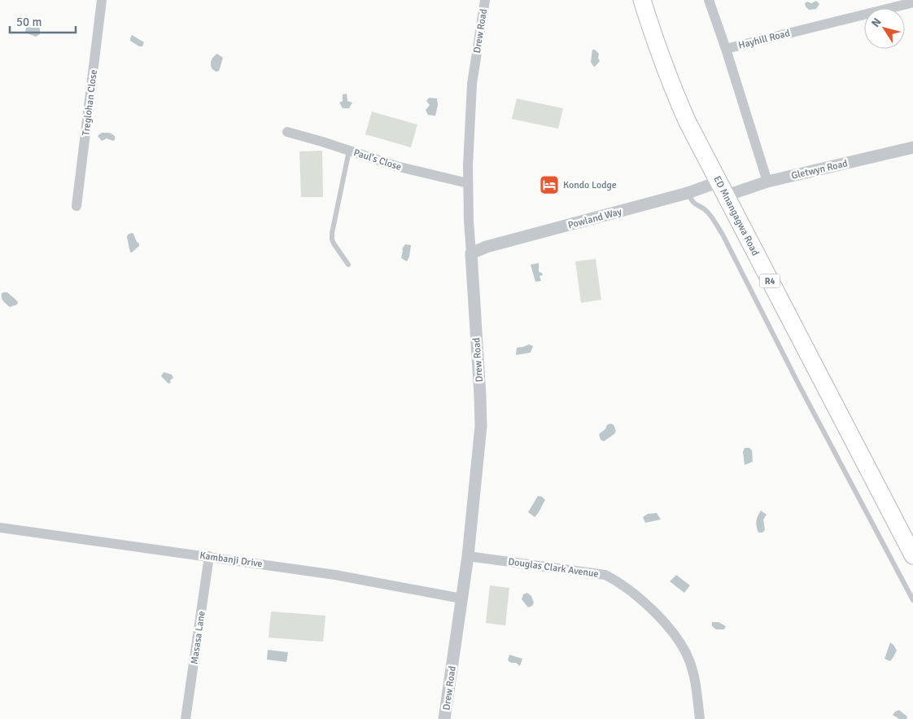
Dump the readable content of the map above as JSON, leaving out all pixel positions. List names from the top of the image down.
{
  "streets": {
    "highway": ["ED Mnangagwa Road", "R4"],
    "street": [
      "Drew Road",
      "Hayhill Road",
      "Treglohan Close",
      "Paul's Close",
      "Gletwyn Road",
      "Powland Way",
      "Kambanji Drive",
      "Douglas Clark Avenue",
      "Masasa Lane"
    ]
  },
  "crossings": [
    ["Drew Road", "Paul's Close"],
    ["Drew Road", "Powland Way"],
    ["Drew Road", "Kambanji Drive"],
    ["Drew Road", "Douglas Clark Avenue"],
    ["Hayhill Road", "Gletwyn Road"],
    ["Gletwyn Road", "ED Mnangagwa Road"],
    ["Gletwyn Road", "Powland Way"],
    ["ED Mnangagwa Road", "Powland Way"],
    ["Kambanji Drive", "Masasa Lane"]
  ],
  "places": {
    "hotel": ["Kondo Lodge"]
  },
  "scale_bar": "50 m",
  "north": "top left"
}
